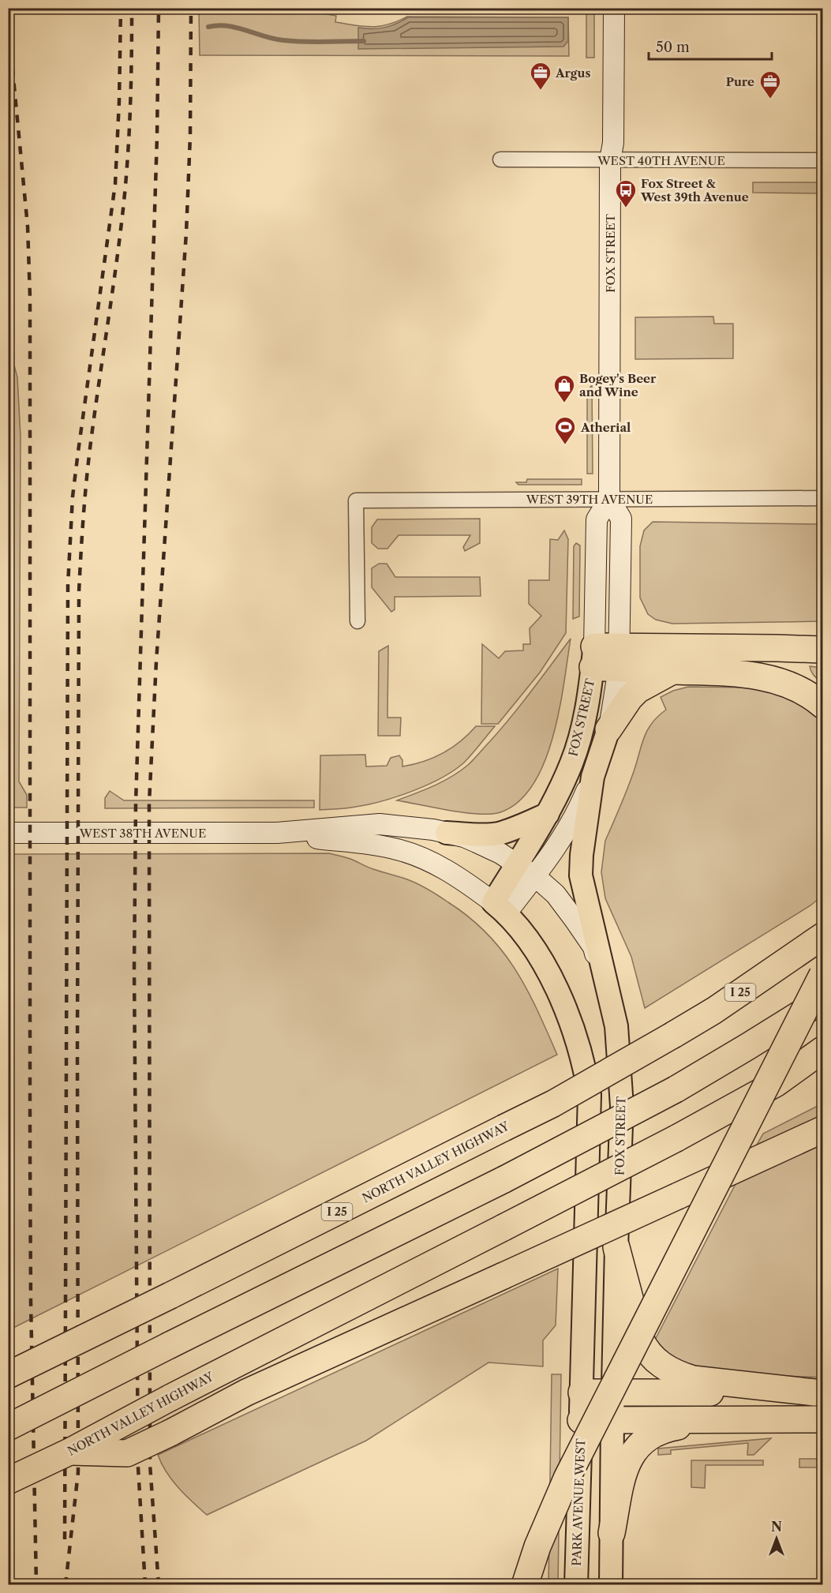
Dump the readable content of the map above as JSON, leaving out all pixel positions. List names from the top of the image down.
{
  "streets": {
    "highway": ["I 25", "NORTH VALLEY HIGHWAY"],
    "main road": ["FOX STREET", "WEST 38TH AVENUE", "PARK AVENUE WEST"],
    "street": ["WEST 40TH AVENUE", "WEST 39TH AVENUE"]
  },
  "crossings": [
    ["WEST 40TH AVENUE", "FOX STREET"],
    ["FOX STREET", "WEST 39TH AVENUE"],
    ["FOX STREET", "WEST 38TH AVENUE"]
  ],
  "places": {
    "office": ["Argus", "Pure"],
    "bus stop": ["Fox Street & West 39th Avenue"],
    "shop": ["Bogey's Beer and Wine"],
    "sports": ["Atherial"]
  },
  "scale_bar": "50 m",
  "north": "top"
}
